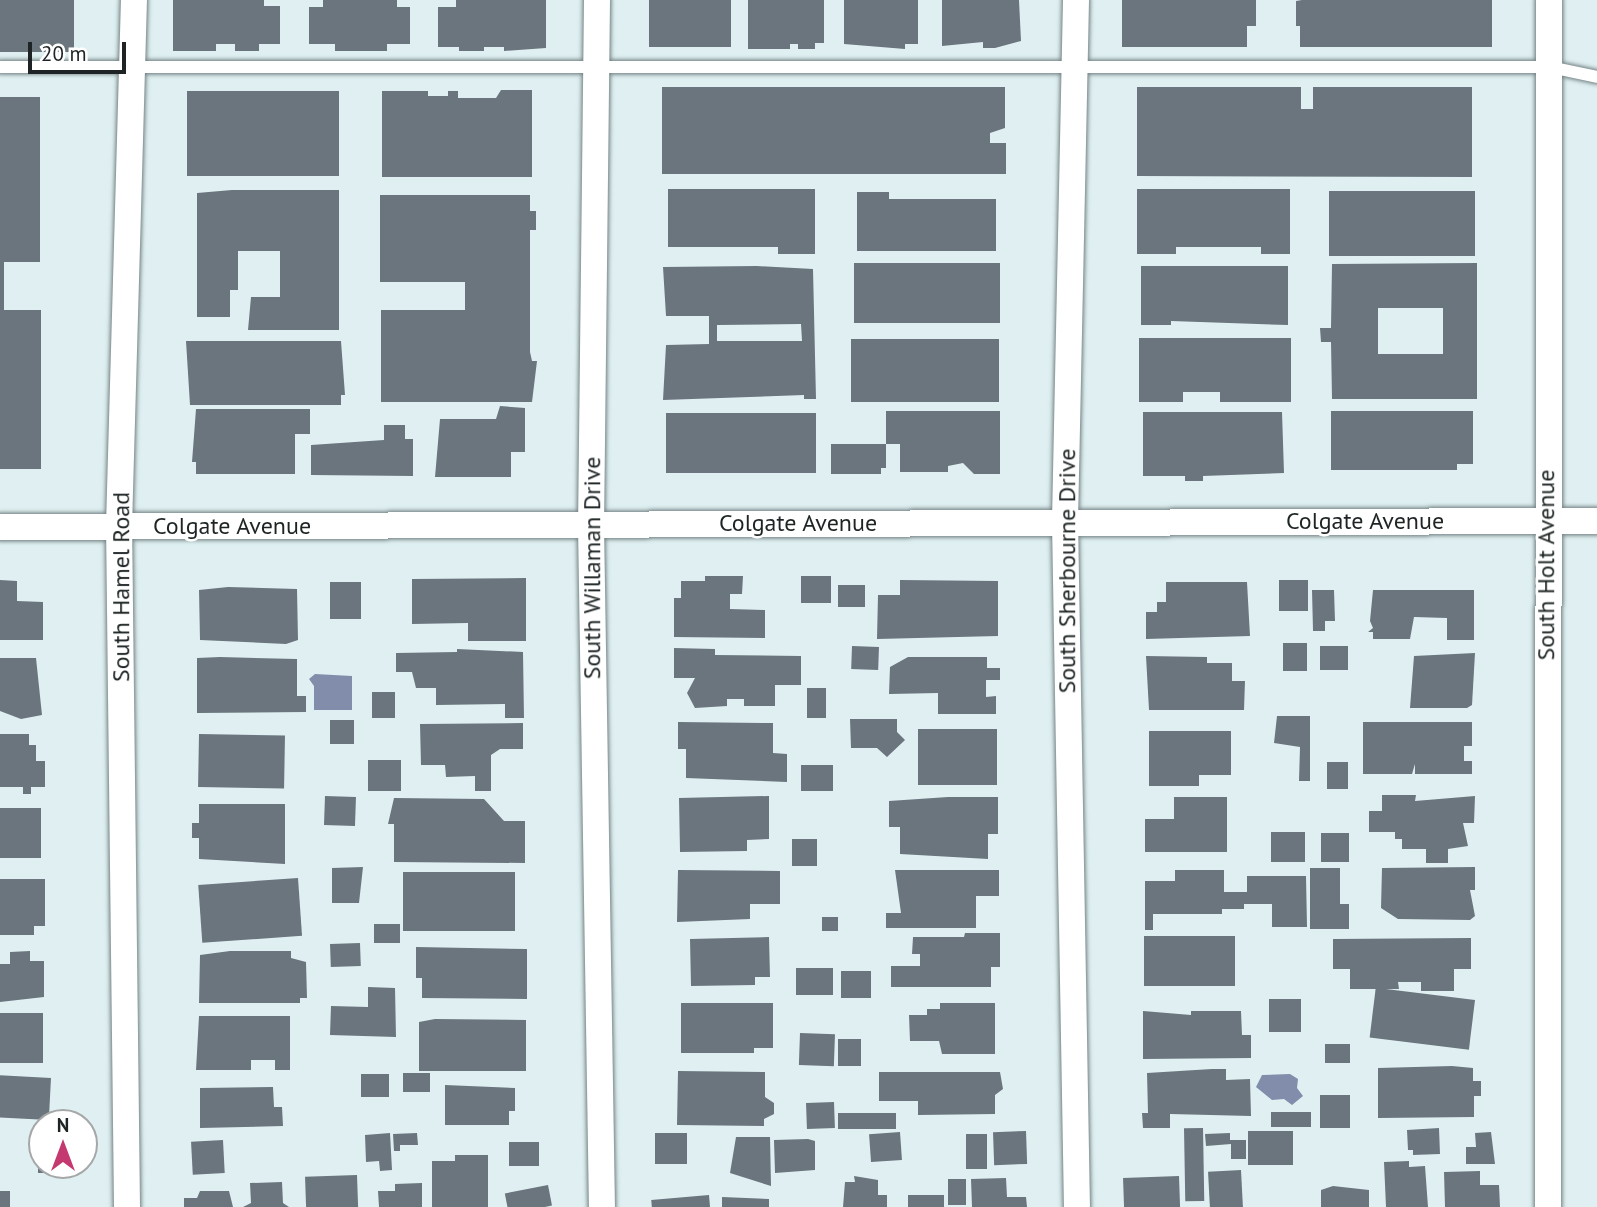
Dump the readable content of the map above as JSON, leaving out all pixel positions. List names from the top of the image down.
{
  "streets": {
    "street": [
      "Colgate Avenue",
      "South Holt Avenue",
      "South Willaman Drive",
      "South Sherbourne Drive",
      "South Hamel Road"
    ]
  },
  "crossings": [
    ["Colgate Avenue", "South Holt Avenue"],
    ["Colgate Avenue", "South Willaman Drive"],
    ["Colgate Avenue", "South Sherbourne Drive"],
    ["Colgate Avenue", "South Hamel Road"]
  ],
  "scale_bar": "20 m",
  "north": "top"
}
